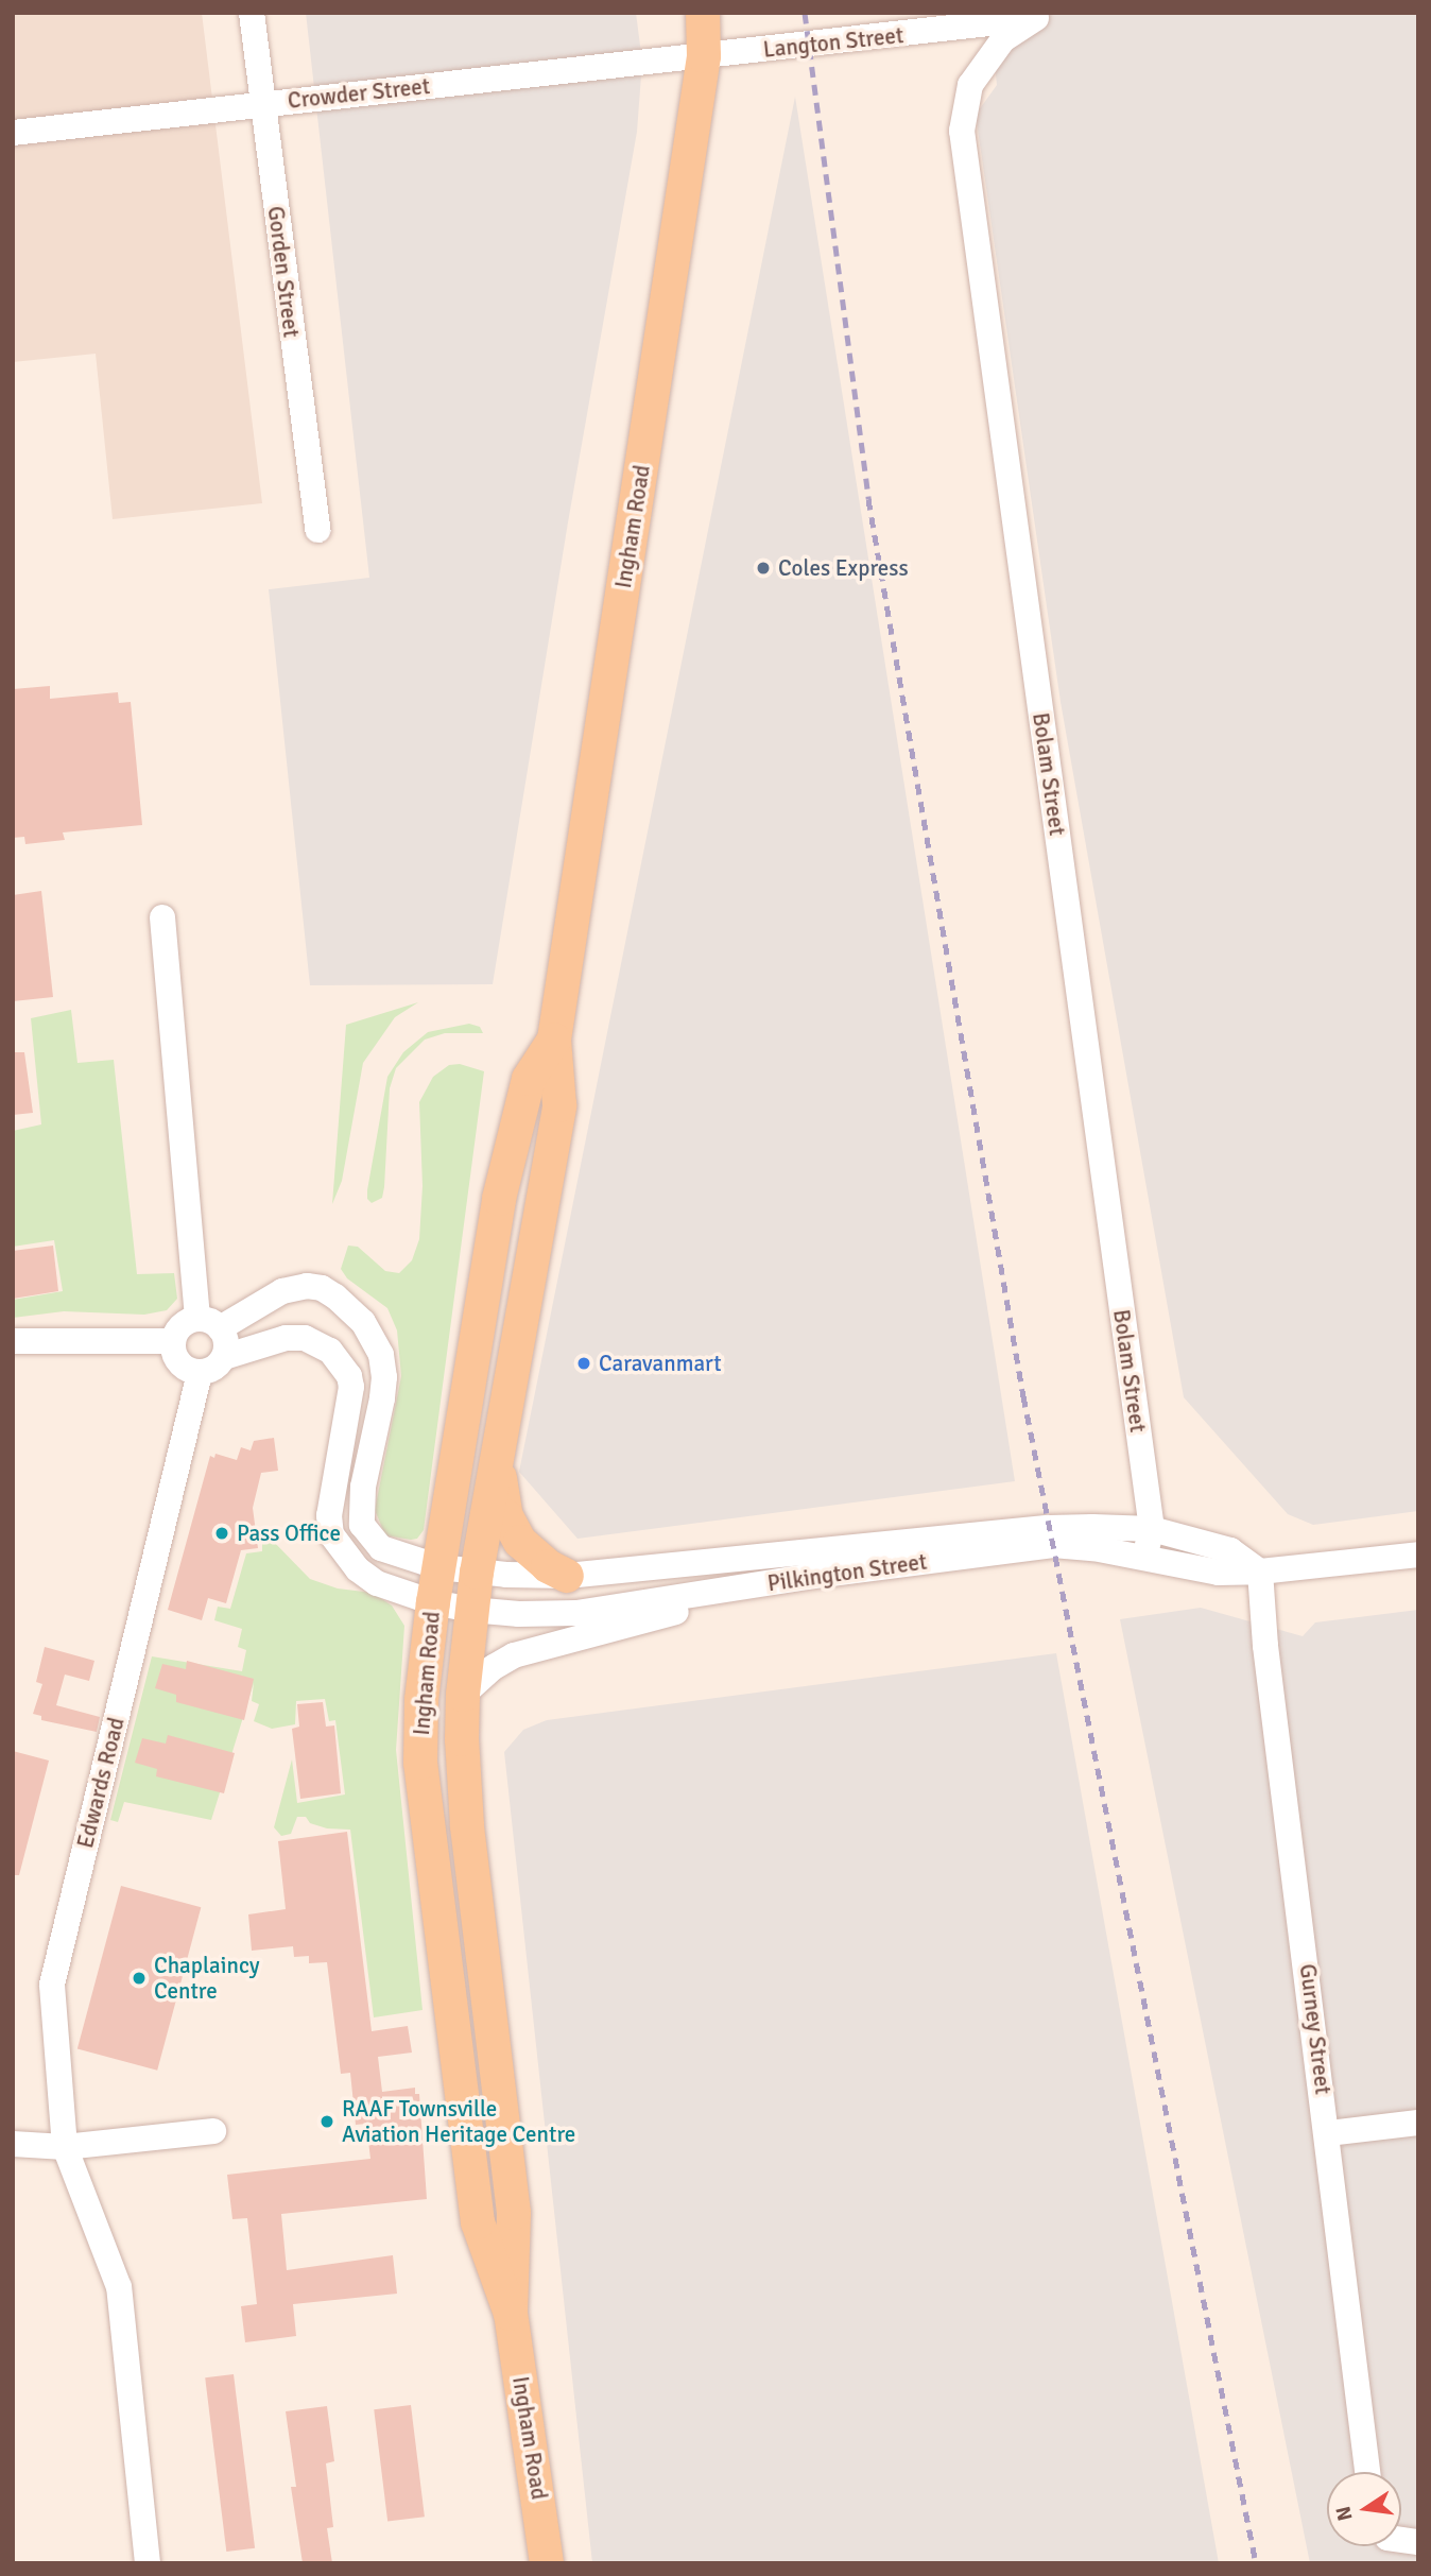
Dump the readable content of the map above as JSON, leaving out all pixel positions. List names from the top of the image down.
{
  "streets": {
    "main road": ["Ingham Road"],
    "street": [
      "Langton Street",
      "Crowder Street",
      "Gorden Street",
      "Bolam Street",
      "Pilkington Street",
      "Edwards Road",
      "Gurney Street"
    ]
  },
  "crossings": [
    ["Langton Street", "Crowder Street"],
    ["Langton Street", "Ingham Road"],
    ["Langton Street", "Bolam Street"],
    ["Crowder Street", "Gorden Street"],
    ["Crowder Street", "Ingham Road"],
    ["Ingham Road", "Pilkington Street"],
    ["Bolam Street", "Pilkington Street"],
    ["Pilkington Street", "Edwards Road"],
    ["Pilkington Street", "Gurney Street"]
  ],
  "places": [
    "Coles Express",
    "Caravanmart",
    "Pass Office",
    "Chaplaincy Centre",
    "RAAF Townsville Aviation Heritage Centre"
  ],
  "north": "left"
}
